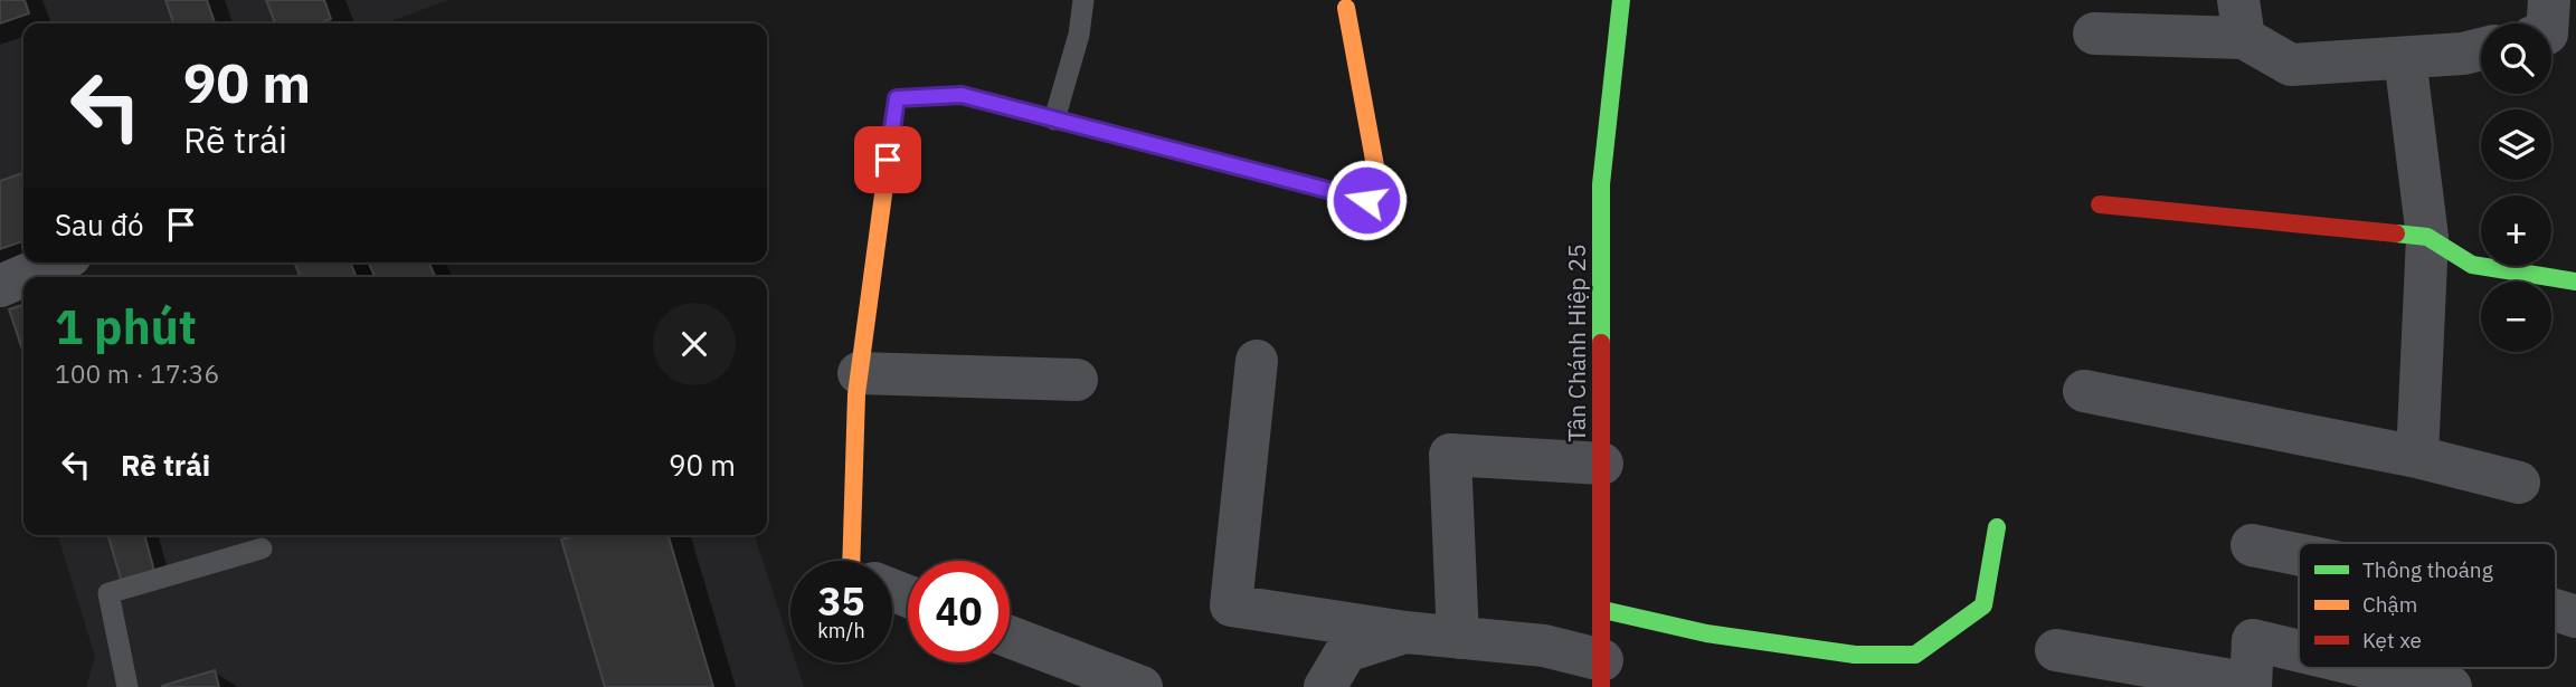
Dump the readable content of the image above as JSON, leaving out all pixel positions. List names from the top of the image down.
{
  "streets": {
    "street": ["Tân Chánh Hiệp 25"]
  },
  "legend": ["Thông thoáng", "Chậm", "Kẹt xe"],
  "page": {
    "map_buttons": ["+", "−"],
    "turn": ["90 m", "Rẽ trái"],
    "then": "Sau đó",
    "heading": ["1 phút", "100 m · 17:36"],
    "list": [
      {
        "name": "Rẽ trái",
        "value": "90 m"
      }
    ],
    "speed": "35 km/h",
    "limit": "40"
  }
}
